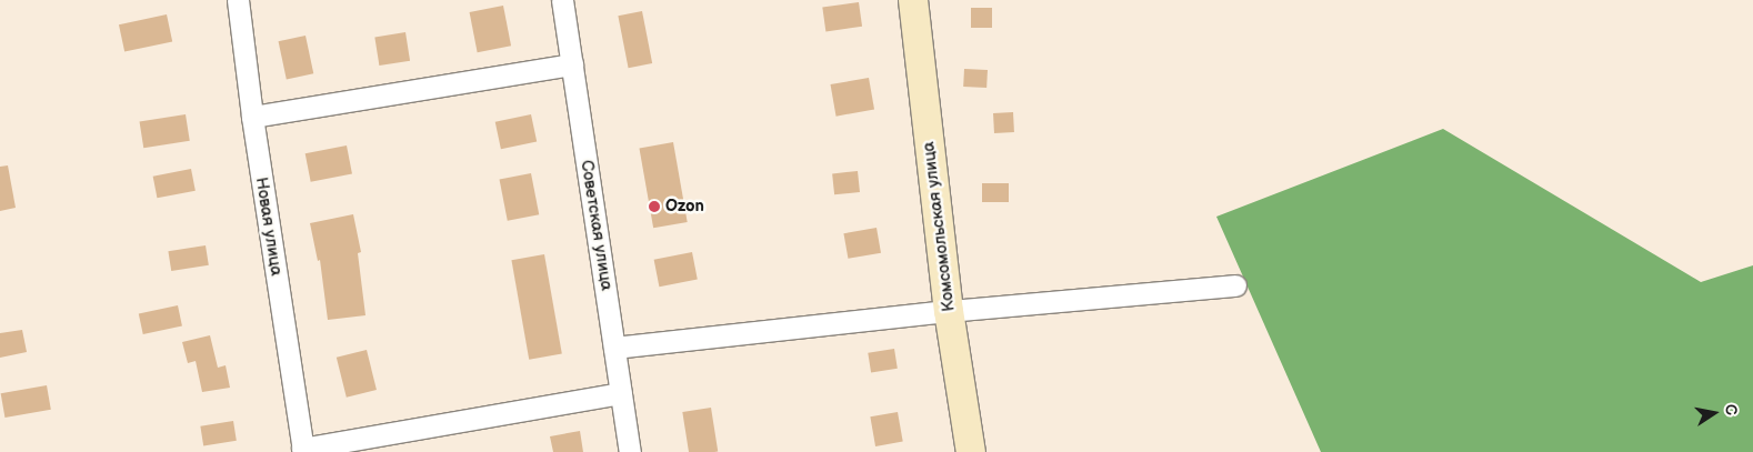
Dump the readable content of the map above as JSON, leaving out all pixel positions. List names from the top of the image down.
{
  "streets": {
    "street": ["Советская улица", "Новая улица", "Комсомольская улица"]
  },
  "places": ["Ozon"],
  "north": "right"
}
